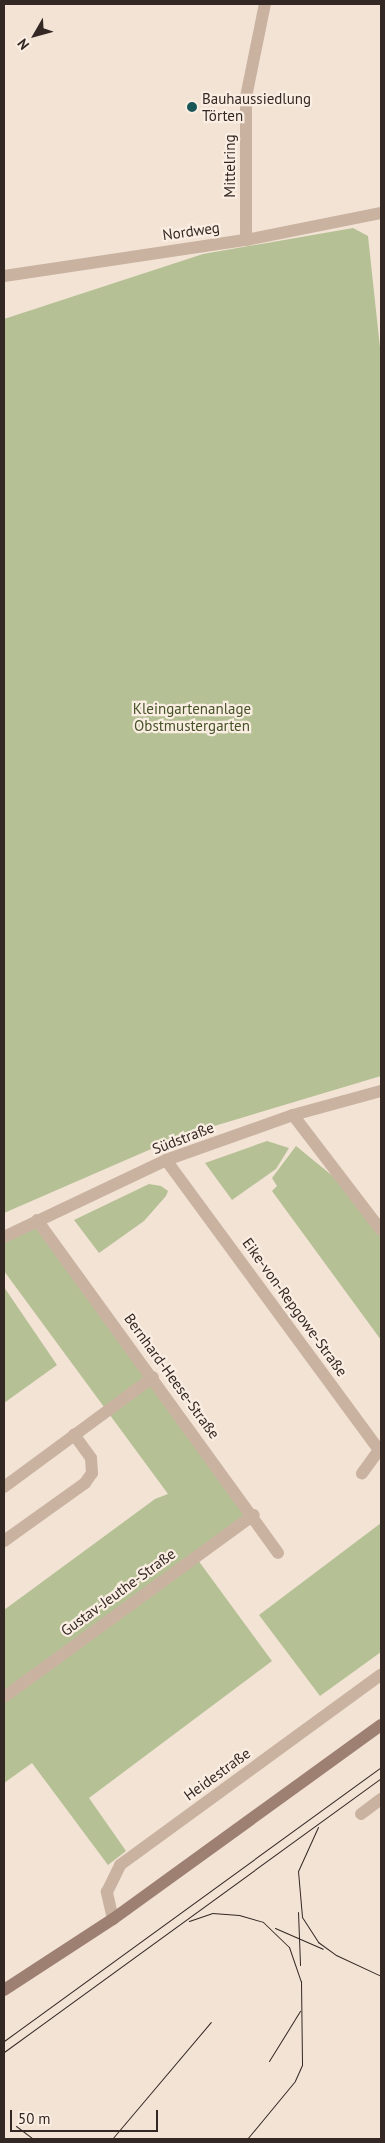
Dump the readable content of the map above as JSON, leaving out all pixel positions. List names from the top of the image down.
{
  "streets": {
    "street": [
      "Mittelring",
      "Nordweg",
      "Südstraße",
      "Eike-von-Repgowe-Straße",
      "Bernhard-Heese-Straße",
      "Gustav-Jeuthe-Straße",
      "Heidestraße"
    ]
  },
  "crossings": [
    ["Mittelring", "Nordweg"],
    ["Südstraße", "Eike-von-Repgowe-Straße"],
    ["Südstraße", "Bernhard-Heese-Straße"],
    ["Bernhard-Heese-Straße", "Gustav-Jeuthe-Straße"]
  ],
  "parks": ["Kleingartenanlage Obstmustergarten"],
  "places": ["Bauhaussiedlung Törten"],
  "scale_bar": "50 m",
  "north": "bottom left"
}
